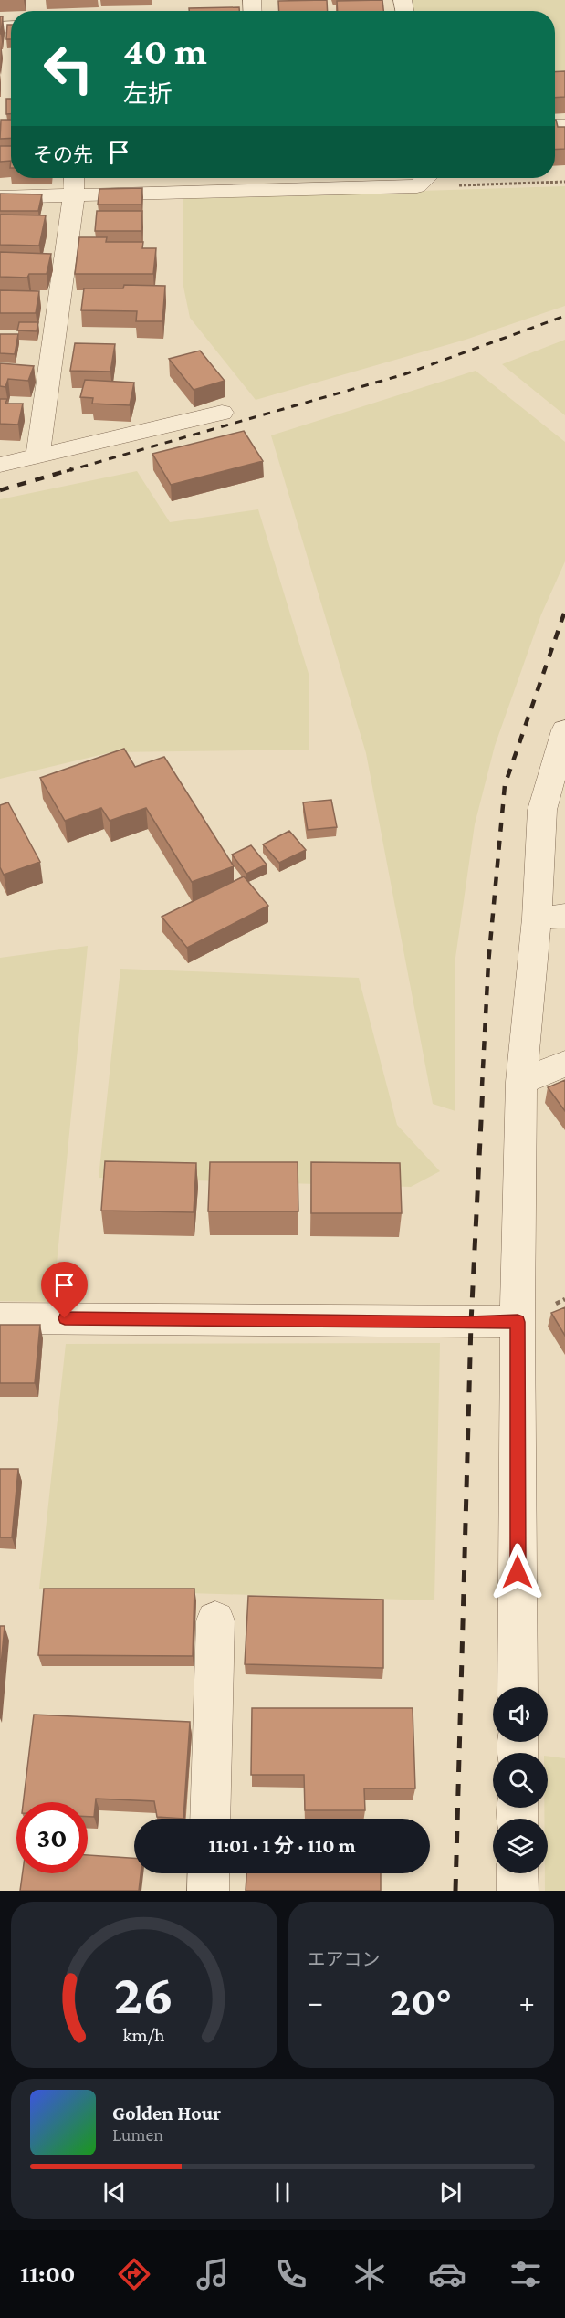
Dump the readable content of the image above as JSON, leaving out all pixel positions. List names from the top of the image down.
{
  "page": {
    "turn": ["40 m", "左折"],
    "then": "その先",
    "limit": "30",
    "trip": "11:01 · 1 分 · 110 m",
    "tile": "エアコン",
    "heat": ["−", "20°", "+"],
    "song": ["Golden Hour", "Lumen"],
    "tabs": "11:00",
    "gauge": ["26", "km/h"]
  }
}
